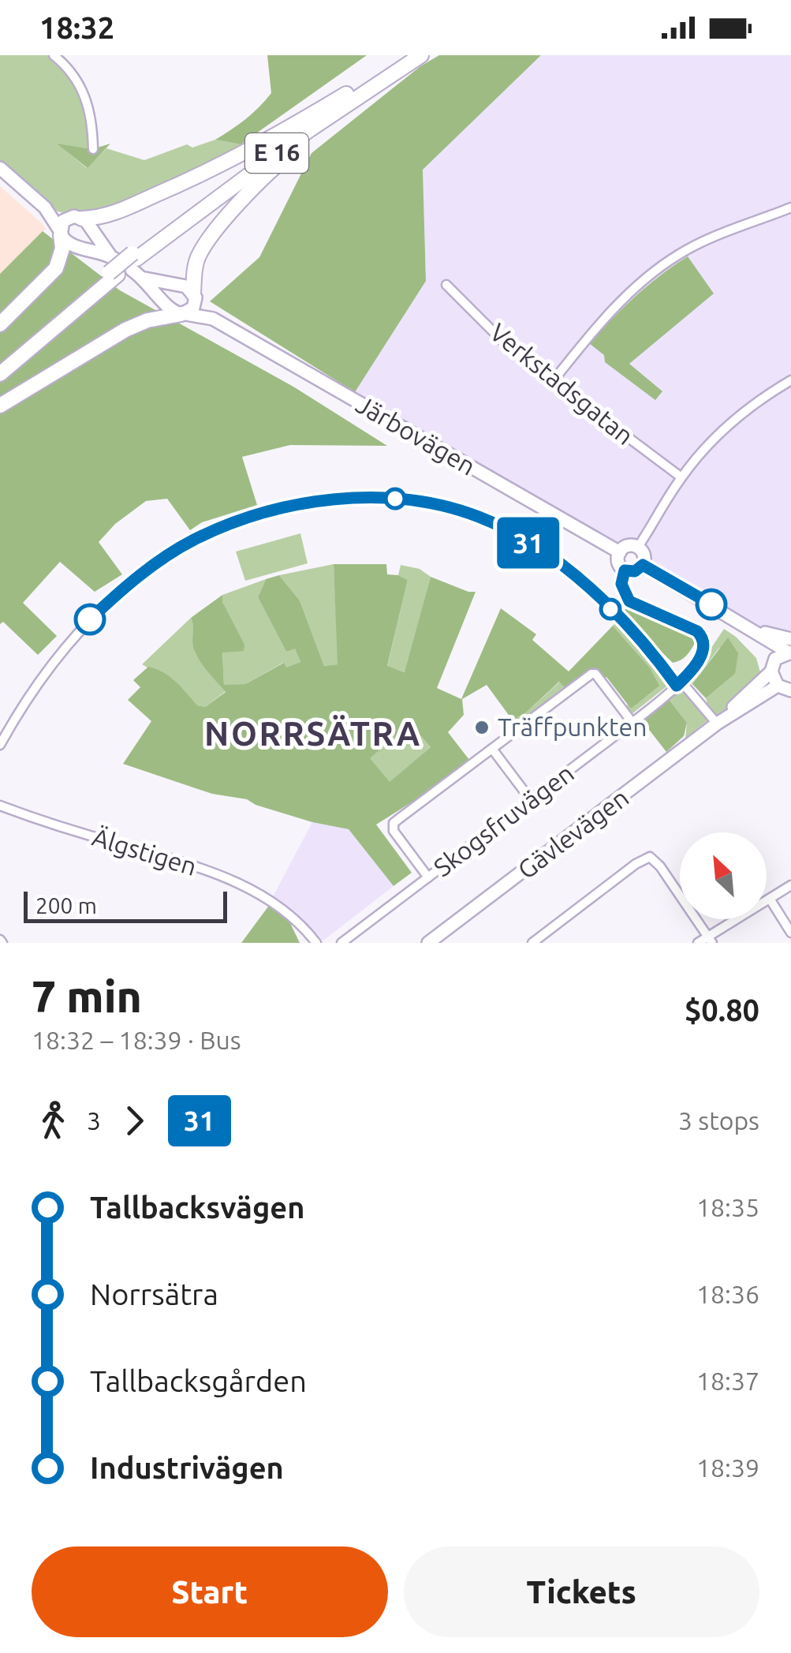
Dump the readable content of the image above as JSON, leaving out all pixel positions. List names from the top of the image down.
{
  "streets": {
    "highway": ["E 16"],
    "main road": ["Järbovägen", "Gävlevägen"],
    "street": ["Verkstadsgatan", "Skogsfruvägen", "Älgstigen"]
  },
  "crossings": [
    ["Järbovägen", "Skogsfruvägen"]
  ],
  "districts": ["NORRSÄTRA"],
  "places": ["Träffpunkten"],
  "lines": ["bus line 31"],
  "scale_bar": "200 m",
  "north": "top left",
  "page": {
    "status": "18:32",
    "on_map": "31",
    "scale": "200 m",
    "heading": ["7 min", "18:32 – 18:39 · Bus", "$0.80"],
    "legs": ["3", "31", "3 stops"],
    "list": [
      {
        "name": "Tallbacksvägen",
        "value": "18:35"
      },
      {
        "name": "Norrsätra",
        "value": "18:36"
      },
      {
        "name": "Tallbacksgården",
        "value": "18:37"
      },
      {
        "name": "Industrivägen",
        "value": "18:39"
      }
    ],
    "buttons": ["Start", "Tickets"]
  }
}
